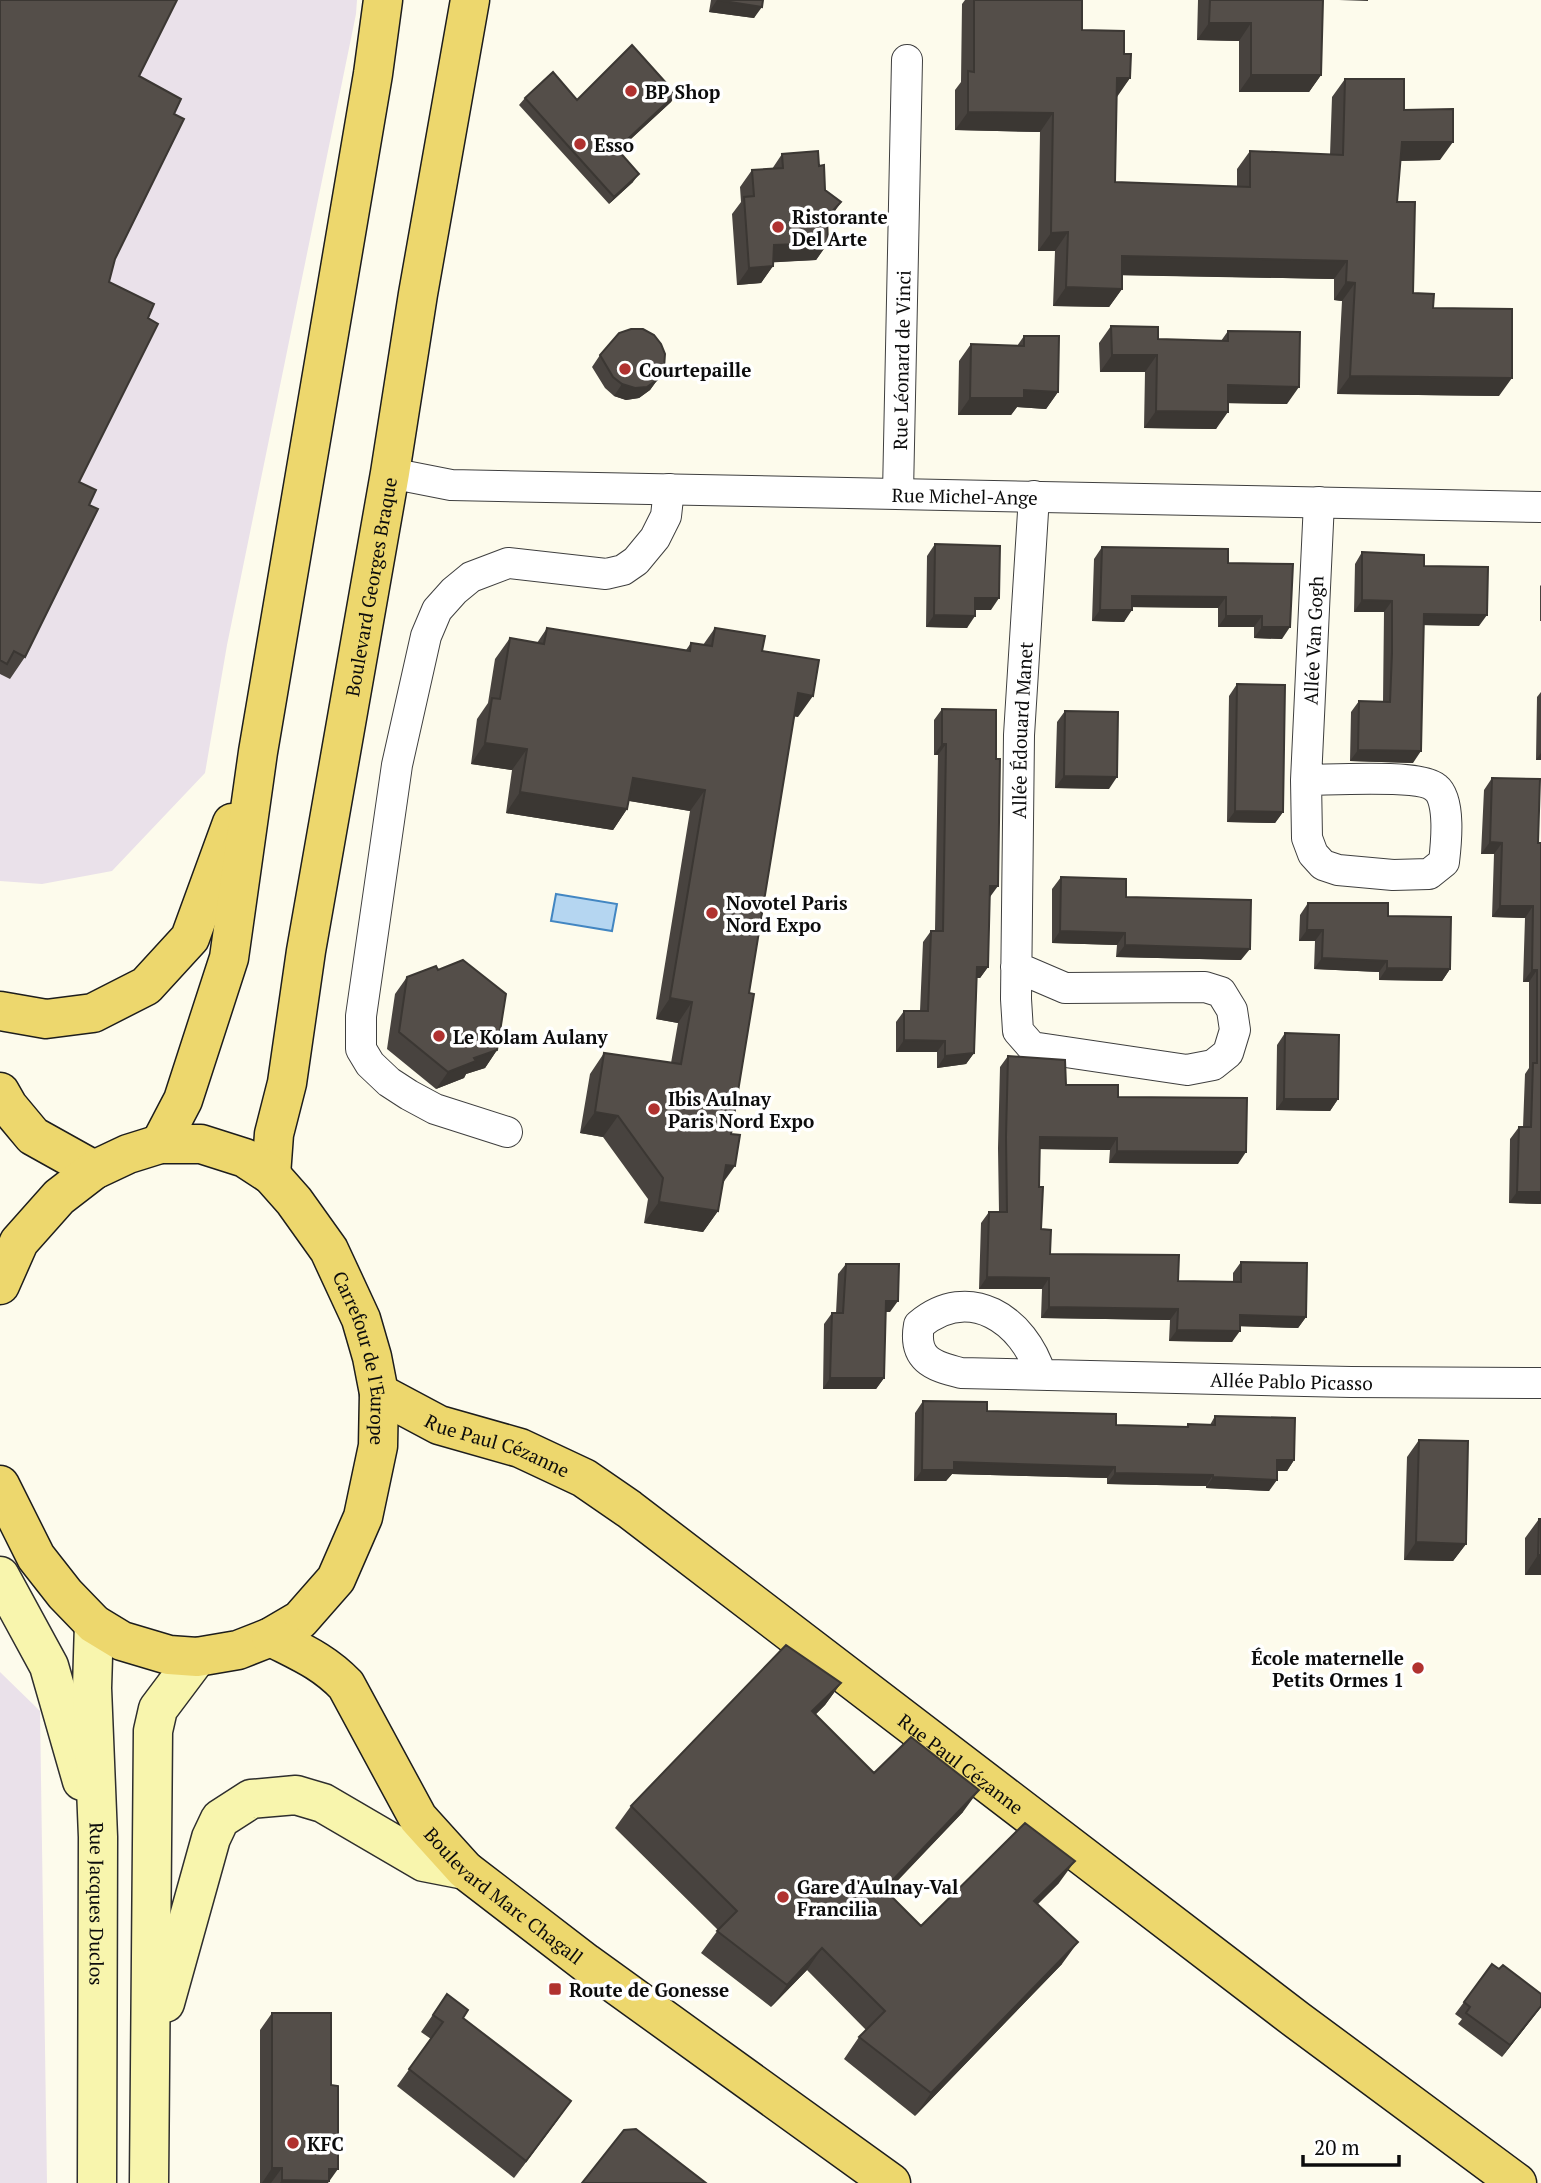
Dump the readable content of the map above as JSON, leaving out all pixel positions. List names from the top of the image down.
{
  "streets": {
    "main road": [
      "Boulevard Georges Braque",
      "Carrefour de l'Europe",
      "Rue Paul Cézanne",
      "Boulevard Marc Chagall",
      "Rue Jacques Duclos"
    ],
    "street": [
      "Rue Léonard de Vinci",
      "Rue Michel-Ange",
      "Allée Van Gogh",
      "Allée Édouard Manet",
      "Allée Pablo Picasso"
    ]
  },
  "crossings": [
    ["Rue Léonard de Vinci", "Rue Michel-Ange"],
    ["Rue Michel-Ange", "Boulevard Georges Braque"],
    ["Rue Michel-Ange", "Allée Van Gogh"],
    ["Rue Michel-Ange", "Allée Édouard Manet"],
    ["Boulevard Georges Braque", "Carrefour de l'Europe"],
    ["Carrefour de l'Europe", "Rue Paul Cézanne"],
    ["Carrefour de l'Europe", "Boulevard Marc Chagall"],
    ["Carrefour de l'Europe", "Rue Jacques Duclos"]
  ],
  "places": {
    "other": [
      "BP Shop",
      "Esso",
      "Ristorante Del Arte",
      "Courtepaille",
      "Novotel Paris Nord Expo",
      "Le Kolam Aulany",
      "Ibis Aulnay Paris Nord Expo",
      "École maternelle Petits Ormes 1",
      "Gare d'Aulnay-Val Francilia",
      "KFC"
    ],
    "transit": ["Route de Gonesse"]
  },
  "scale_bar": "20 m"
}
